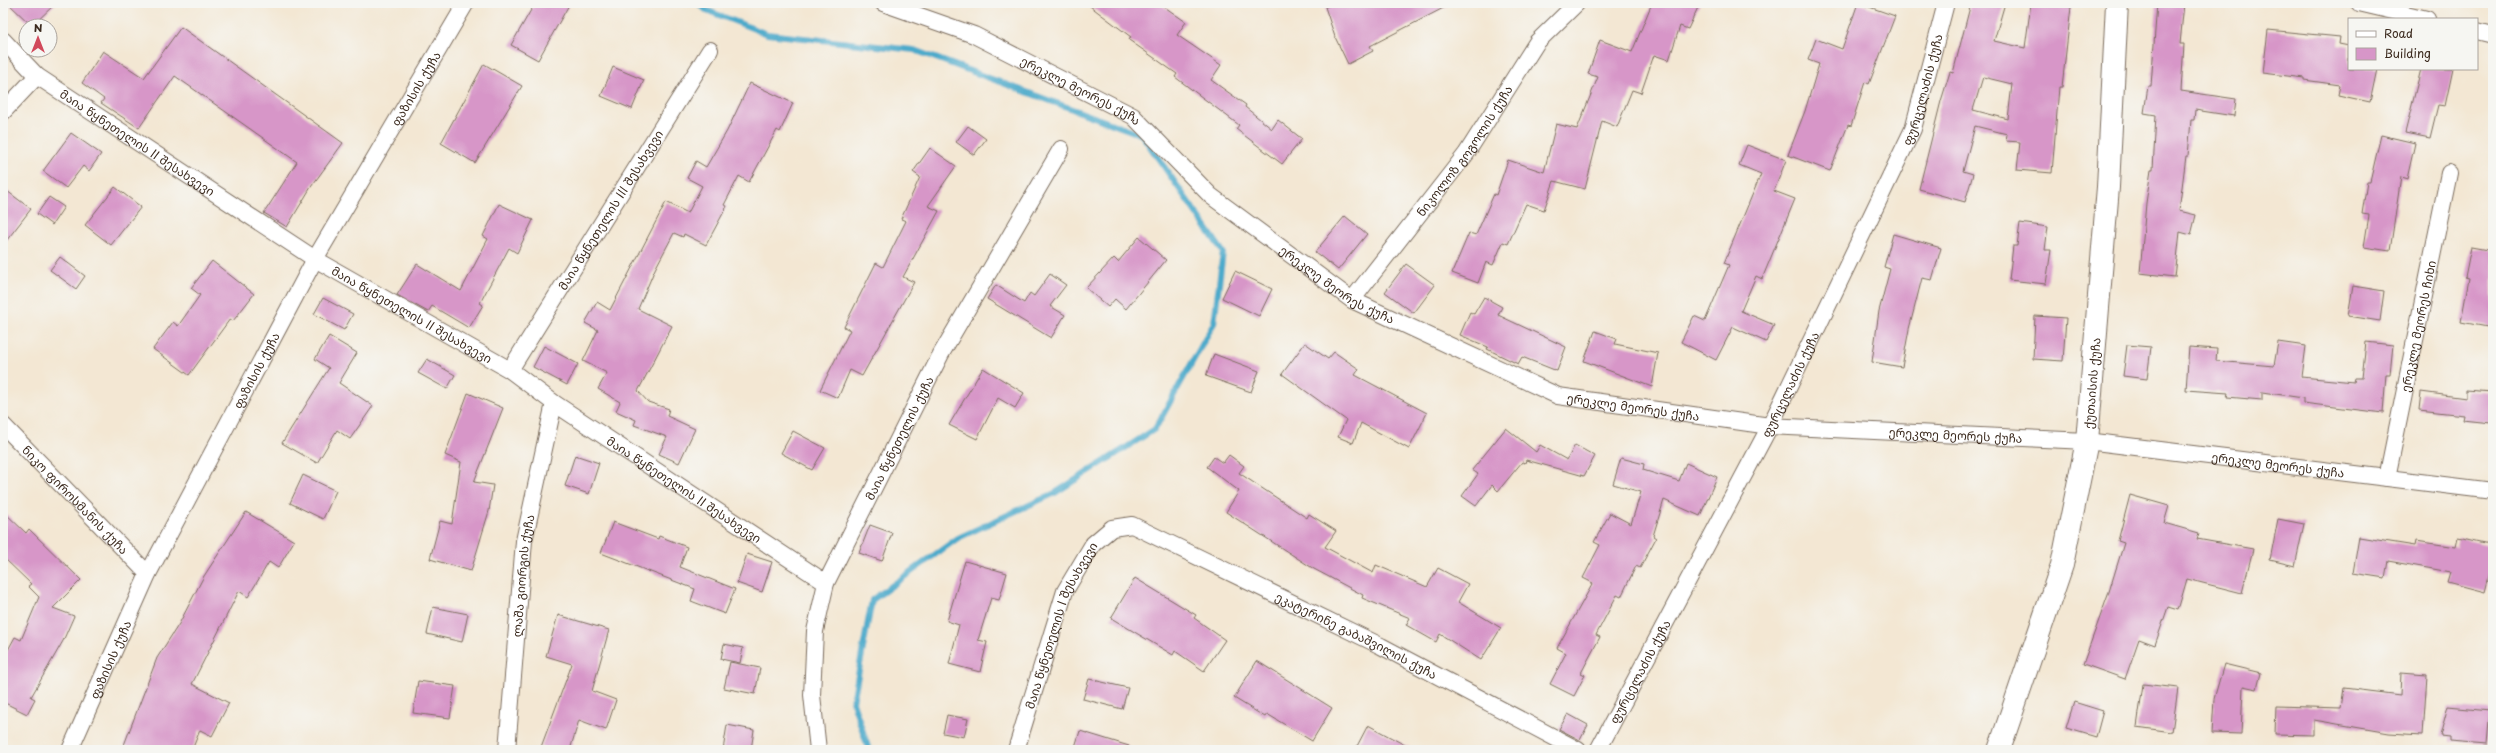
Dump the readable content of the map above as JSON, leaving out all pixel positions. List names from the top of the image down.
{
  "streets": {
    "street": [
      "ფაზისის ქუჩა",
      "ფურცელაძის ქუჩა",
      "ერეკლე მეორეს ქუჩა",
      "მაია წყნეთელის II შესახვევი",
      "ნიკოლოზ გოგოლის ქუჩა",
      "მაია წყნეთელის III შესახვევი",
      "ერეკლე მეორეს ჩიხი",
      "ქუთაისის ქუჩა",
      "მაია წყნეთელის ქუჩა",
      "ნიკო ფიროსმანის ქუჩა",
      "ლაშა გიორგის ქუჩა",
      "მაია წყნეთელის I შესახვევი",
      "ეკატერინე გაბაშვილის ქუჩა"
    ]
  },
  "crossings": [
    ["ფაზისის ქუჩა", "მაია წყნეთელის II შესახვევი"],
    ["ფაზისის ქუჩა", "ნიკო ფიროსმანის ქუჩა"],
    ["ფურცელაძის ქუჩა", "ერეკლე მეორეს ქუჩა"],
    ["ერეკლე მეორეს ქუჩა", "ნიკოლოზ გოგოლის ქუჩა"],
    ["ერეკლე მეორეს ქუჩა", "ერეკლე მეორეს ჩიხი"],
    ["ერეკლე მეორეს ქუჩა", "ქუთაისის ქუჩა"],
    ["მაია წყნეთელის II შესახვევი", "მაია წყნეთელის III შესახვევი"],
    ["მაია წყნეთელის II შესახვევი", "მაია წყნეთელის ქუჩა"],
    ["მაია წყნეთელის II შესახვევი", "ლაშა გიორგის ქუჩა"],
    ["მაია წყნეთელის I შესახვევი", "ეკატერინე გაბაშვილის ქუჩა"]
  ],
  "legend": ["Road", "Building"],
  "north": "top"
}
